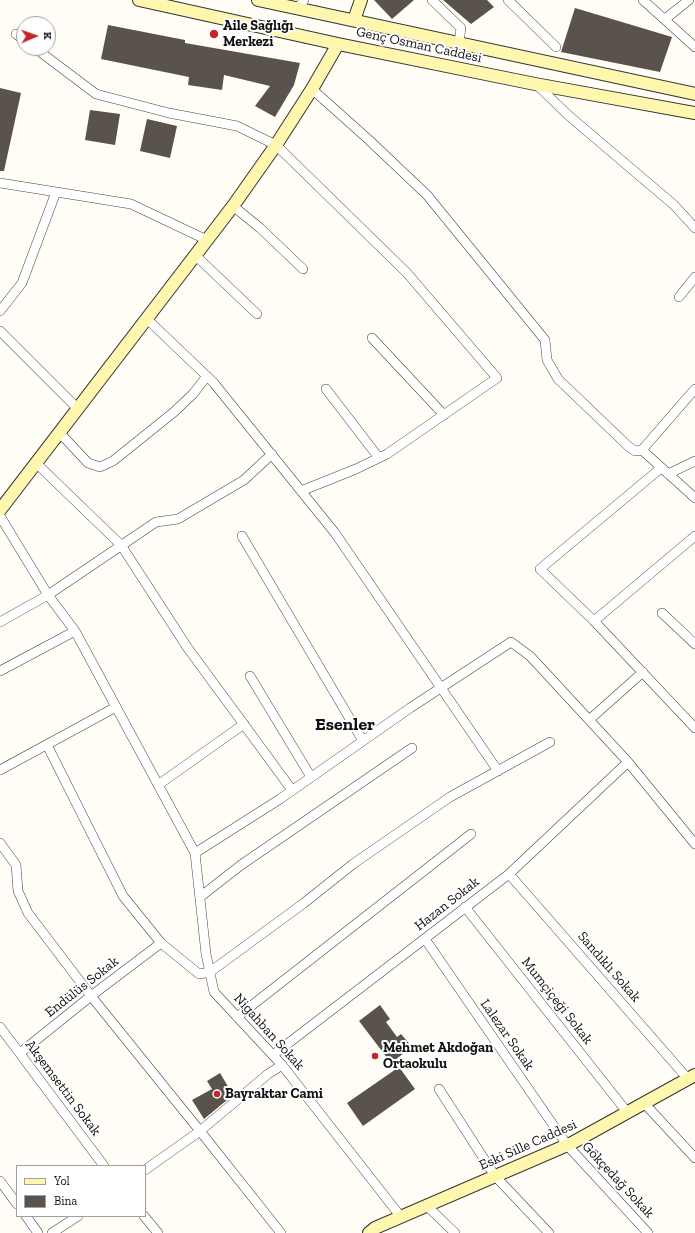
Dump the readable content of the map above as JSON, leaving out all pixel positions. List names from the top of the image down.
{
  "streets": {
    "main road": ["Genç Osman Caddesi", "Eski Sille Caddesi"],
    "street": [
      "Hazan Sokak",
      "Sandıklı Sokak",
      "Endülüs Sokak",
      "Mumçiçeği Sokak",
      "Nigahban Sokak",
      "Lalezar Sokak",
      "Akşemsettin Sokak",
      "Gökçedağ Sokak"
    ]
  },
  "crossings": [
    ["Hazan Sokak", "Sandıklı Sokak"],
    ["Hazan Sokak", "Mumçiçeği Sokak"],
    ["Hazan Sokak", "Nigahban Sokak"],
    ["Hazan Sokak", "Lalezar Sokak"],
    ["Sandıklı Sokak", "Eski Sille Caddesi"],
    ["Endülüs Sokak", "Akşemsettin Sokak"],
    ["Mumçiçeği Sokak", "Eski Sille Caddesi"],
    ["Nigahban Sokak", "Eski Sille Caddesi"],
    ["Lalezar Sokak", "Eski Sille Caddesi"],
    ["Lalezar Sokak", "Gökçedağ Sokak"],
    ["Eski Sille Caddesi", "Gökçedağ Sokak"]
  ],
  "districts": ["Esenler"],
  "places": ["Aile Sağlığı Merkezi", "Mehmet Akdoğan Ortaokulu", "Bayraktar Cami"],
  "legend": ["Yol", "Bina"],
  "north": "right"
}
